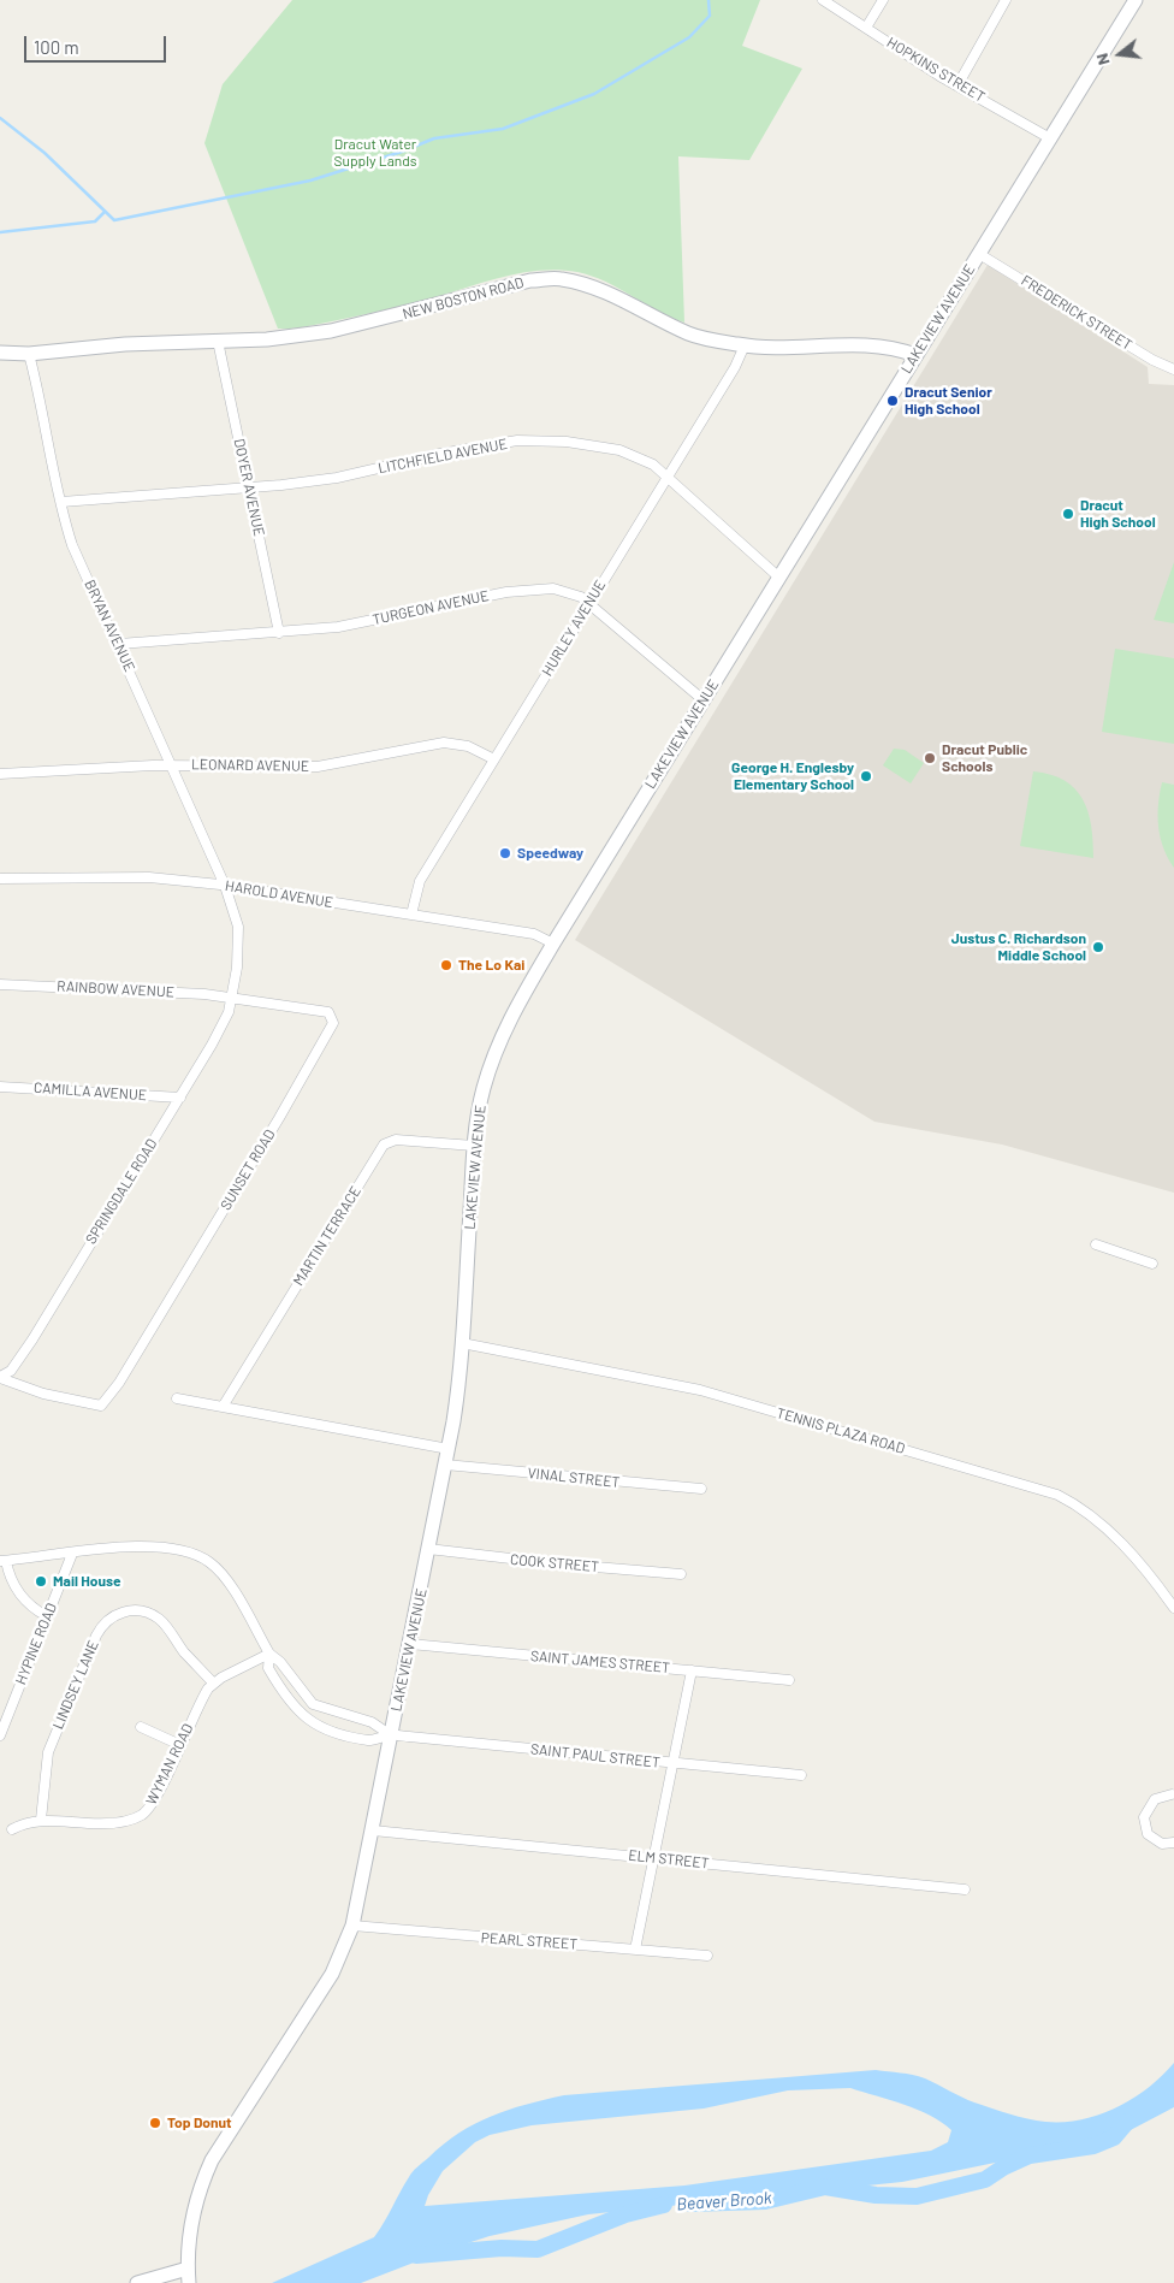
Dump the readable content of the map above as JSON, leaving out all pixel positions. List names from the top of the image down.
{
  "streets": {
    "main road": ["NEW BOSTON ROAD", "LAKEVIEW AVENUE"],
    "street": [
      "HOPKINS STREET",
      "FREDERICK STREET",
      "LITCHFIELD AVENUE",
      "DOYER AVENUE",
      "TURGEON AVENUE",
      "BRYAN AVENUE",
      "HURLEY AVENUE",
      "LEONARD AVENUE",
      "HAROLD AVENUE",
      "RAINBOW AVENUE",
      "CAMILLA AVENUE",
      "SUNSET ROAD",
      "SPRINGDALE ROAD",
      "MARTIN TERRACE",
      "TENNIS PLAZA ROAD",
      "VINAL STREET",
      "COOK STREET",
      "HYPINE ROAD",
      "SAINT JAMES STREET",
      "LINDSEY LANE",
      "SAINT PAUL STREET",
      "WYMAN ROAD",
      "ELM STREET",
      "PEARL STREET"
    ]
  },
  "crossings": [
    ["HOPKINS STREET", "LAKEVIEW AVENUE"],
    ["NEW BOSTON ROAD", "LAKEVIEW AVENUE"],
    ["NEW BOSTON ROAD", "DOYER AVENUE"],
    ["NEW BOSTON ROAD", "BRYAN AVENUE"],
    ["NEW BOSTON ROAD", "HURLEY AVENUE"],
    ["FREDERICK STREET", "LAKEVIEW AVENUE"],
    ["LAKEVIEW AVENUE", "LITCHFIELD AVENUE"],
    ["LAKEVIEW AVENUE", "TURGEON AVENUE"],
    ["LAKEVIEW AVENUE", "HAROLD AVENUE"],
    ["LAKEVIEW AVENUE", "MARTIN TERRACE"],
    ["LAKEVIEW AVENUE", "TENNIS PLAZA ROAD"],
    ["LAKEVIEW AVENUE", "VINAL STREET"],
    ["LAKEVIEW AVENUE", "COOK STREET"],
    ["LAKEVIEW AVENUE", "SAINT JAMES STREET"],
    ["LAKEVIEW AVENUE", "SAINT PAUL STREET"],
    ["LAKEVIEW AVENUE", "ELM STREET"],
    ["LAKEVIEW AVENUE", "PEARL STREET"],
    ["LITCHFIELD AVENUE", "DOYER AVENUE"],
    ["LITCHFIELD AVENUE", "BRYAN AVENUE"],
    ["LITCHFIELD AVENUE", "HURLEY AVENUE"],
    ["DOYER AVENUE", "TURGEON AVENUE"],
    ["TURGEON AVENUE", "BRYAN AVENUE"],
    ["TURGEON AVENUE", "HURLEY AVENUE"],
    ["BRYAN AVENUE", "LEONARD AVENUE"],
    ["BRYAN AVENUE", "HAROLD AVENUE"],
    ["BRYAN AVENUE", "RAINBOW AVENUE"],
    ["BRYAN AVENUE", "SUNSET ROAD"],
    ["BRYAN AVENUE", "SPRINGDALE ROAD"],
    ["HURLEY AVENUE", "LEONARD AVENUE"],
    ["HURLEY AVENUE", "HAROLD AVENUE"],
    ["RAINBOW AVENUE", "SUNSET ROAD"],
    ["RAINBOW AVENUE", "SPRINGDALE ROAD"],
    ["CAMILLA AVENUE", "SPRINGDALE ROAD"],
    ["SUNSET ROAD", "SPRINGDALE ROAD"],
    ["LINDSEY LANE", "WYMAN ROAD"]
  ],
  "water": ["Beaver Brook"],
  "parks": ["Dracut Water Supply Lands"],
  "places": [
    "Dracut Senior High School",
    "Dracut High School",
    "Dracut Public Schools",
    "George H. Englesby Elementary School",
    "Speedway",
    "Justus C. Richardson Middle School",
    "The Lo Kai",
    "Mail House",
    "Top Donut"
  ],
  "scale_bar": "100 m",
  "north": "left"
}
